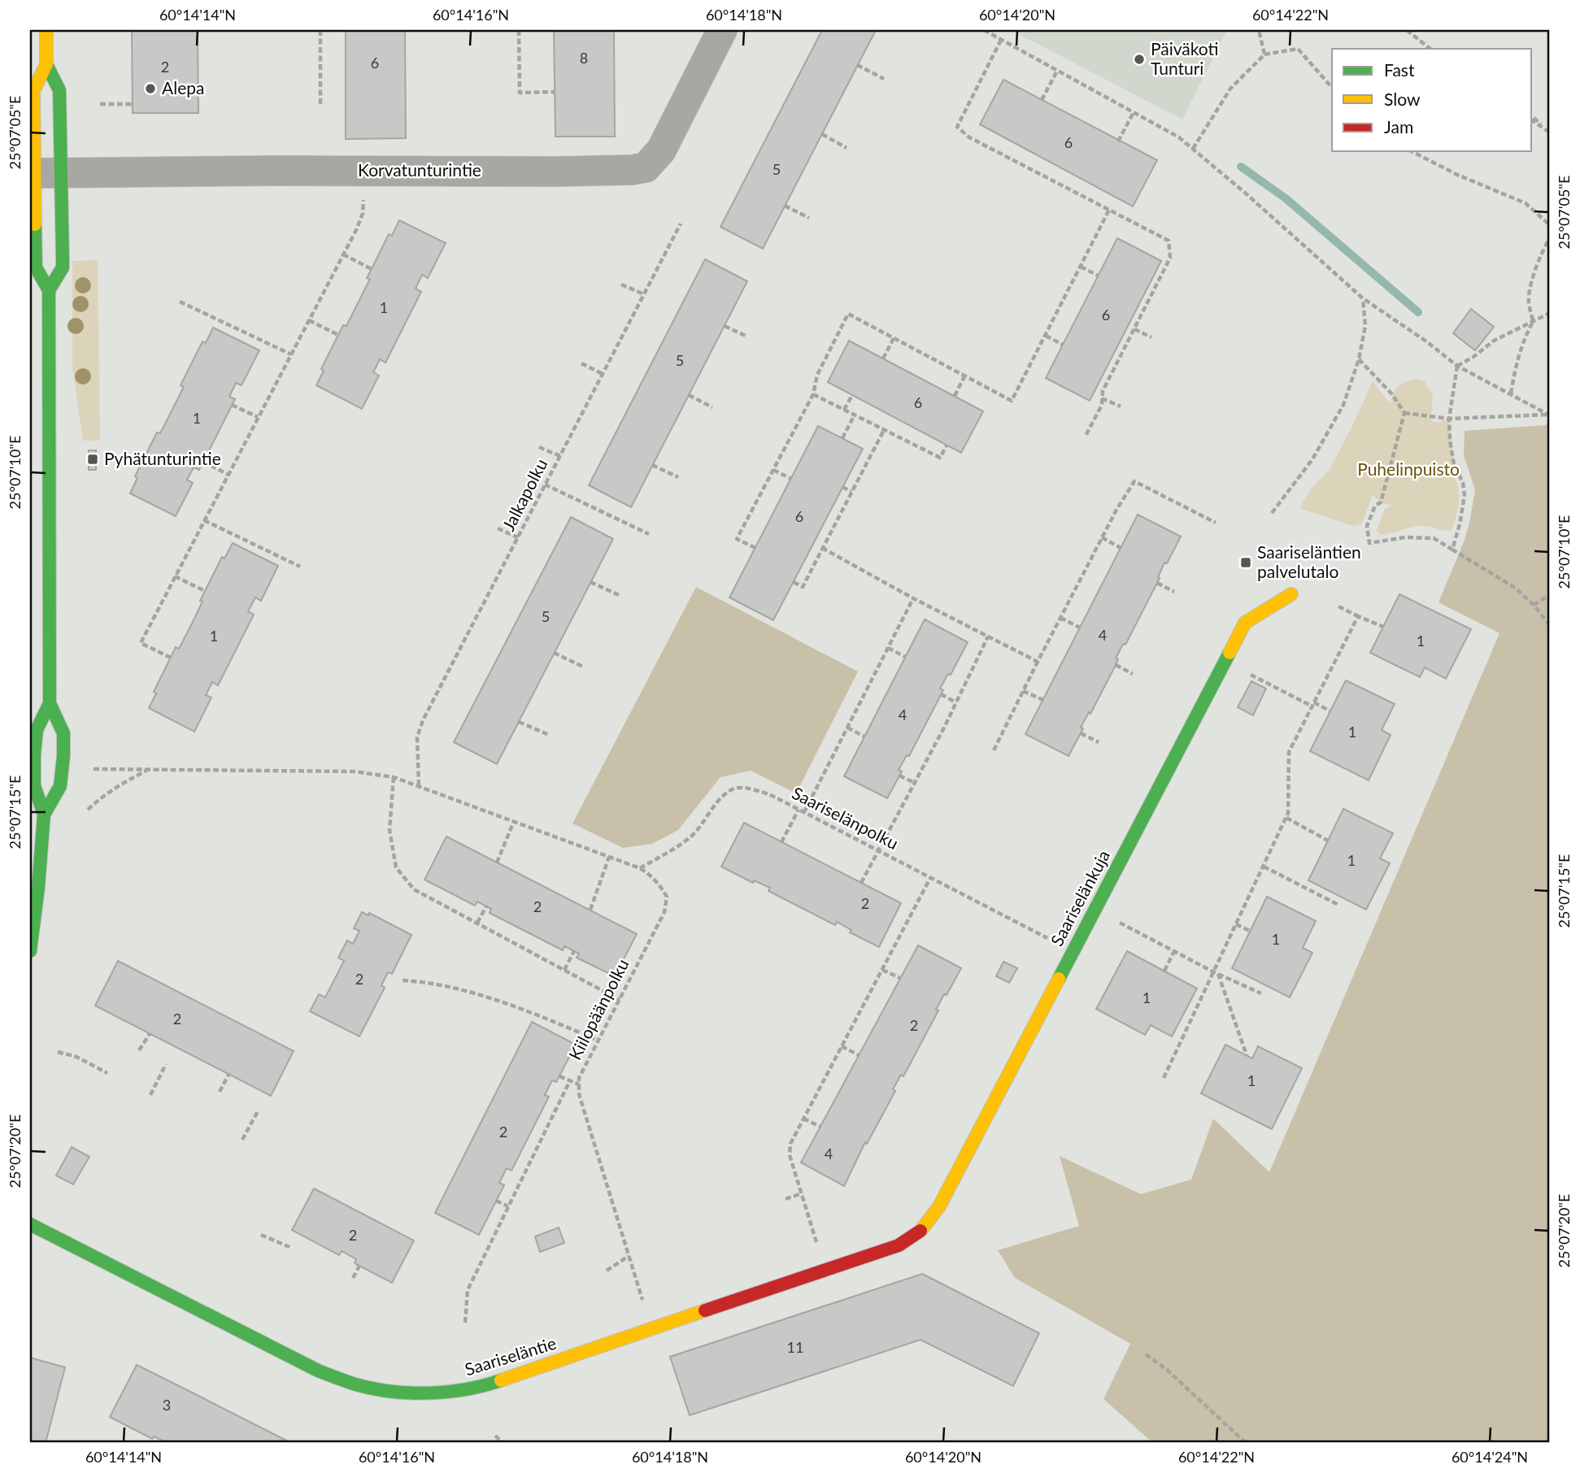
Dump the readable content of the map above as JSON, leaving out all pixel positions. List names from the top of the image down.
{
  "streets": {
    "street": ["Korvatunturintie", "Saariselänkuja", "Saariseläntie"],
    "path": ["Jalkapolku", "Saariselänpolku", "Kiilopäänpolku"]
  },
  "crossings": [
    ["Saariselänpolku", "Kiilopäänpolku"],
    ["Saariselänkuja", "Saariseläntie"]
  ],
  "parks": ["Puhelinpuisto"],
  "places": {
    "other": ["Päiväkoti Tunturi", "Alepa"],
    "transit": ["Pyhätunturintie", "Saariseläntien palvelutalo"]
  },
  "house_numbers": [
    "8",
    "6",
    "2",
    "6",
    "5",
    "1",
    "6",
    "5",
    "6",
    "1",
    "6",
    "5",
    "4",
    "1",
    "1",
    "4",
    "1",
    "1",
    "2",
    "2",
    "1",
    "2",
    "1",
    "2",
    "2",
    "1",
    "2",
    "4",
    "2",
    "11",
    "3"
  ],
  "legend": ["Fast", "Slow", "Jam"],
  "coordinates": [
    "60°14'14\"N",
    "60°14'16\"N",
    "60°14'18\"N",
    "60°14'20\"N",
    "60°14'22\"N",
    "25°07'05\"E",
    "25°07'10\"E",
    "25°07'15\"E",
    "25°07'20\"E",
    "60°14'24\"N"
  ]
}
